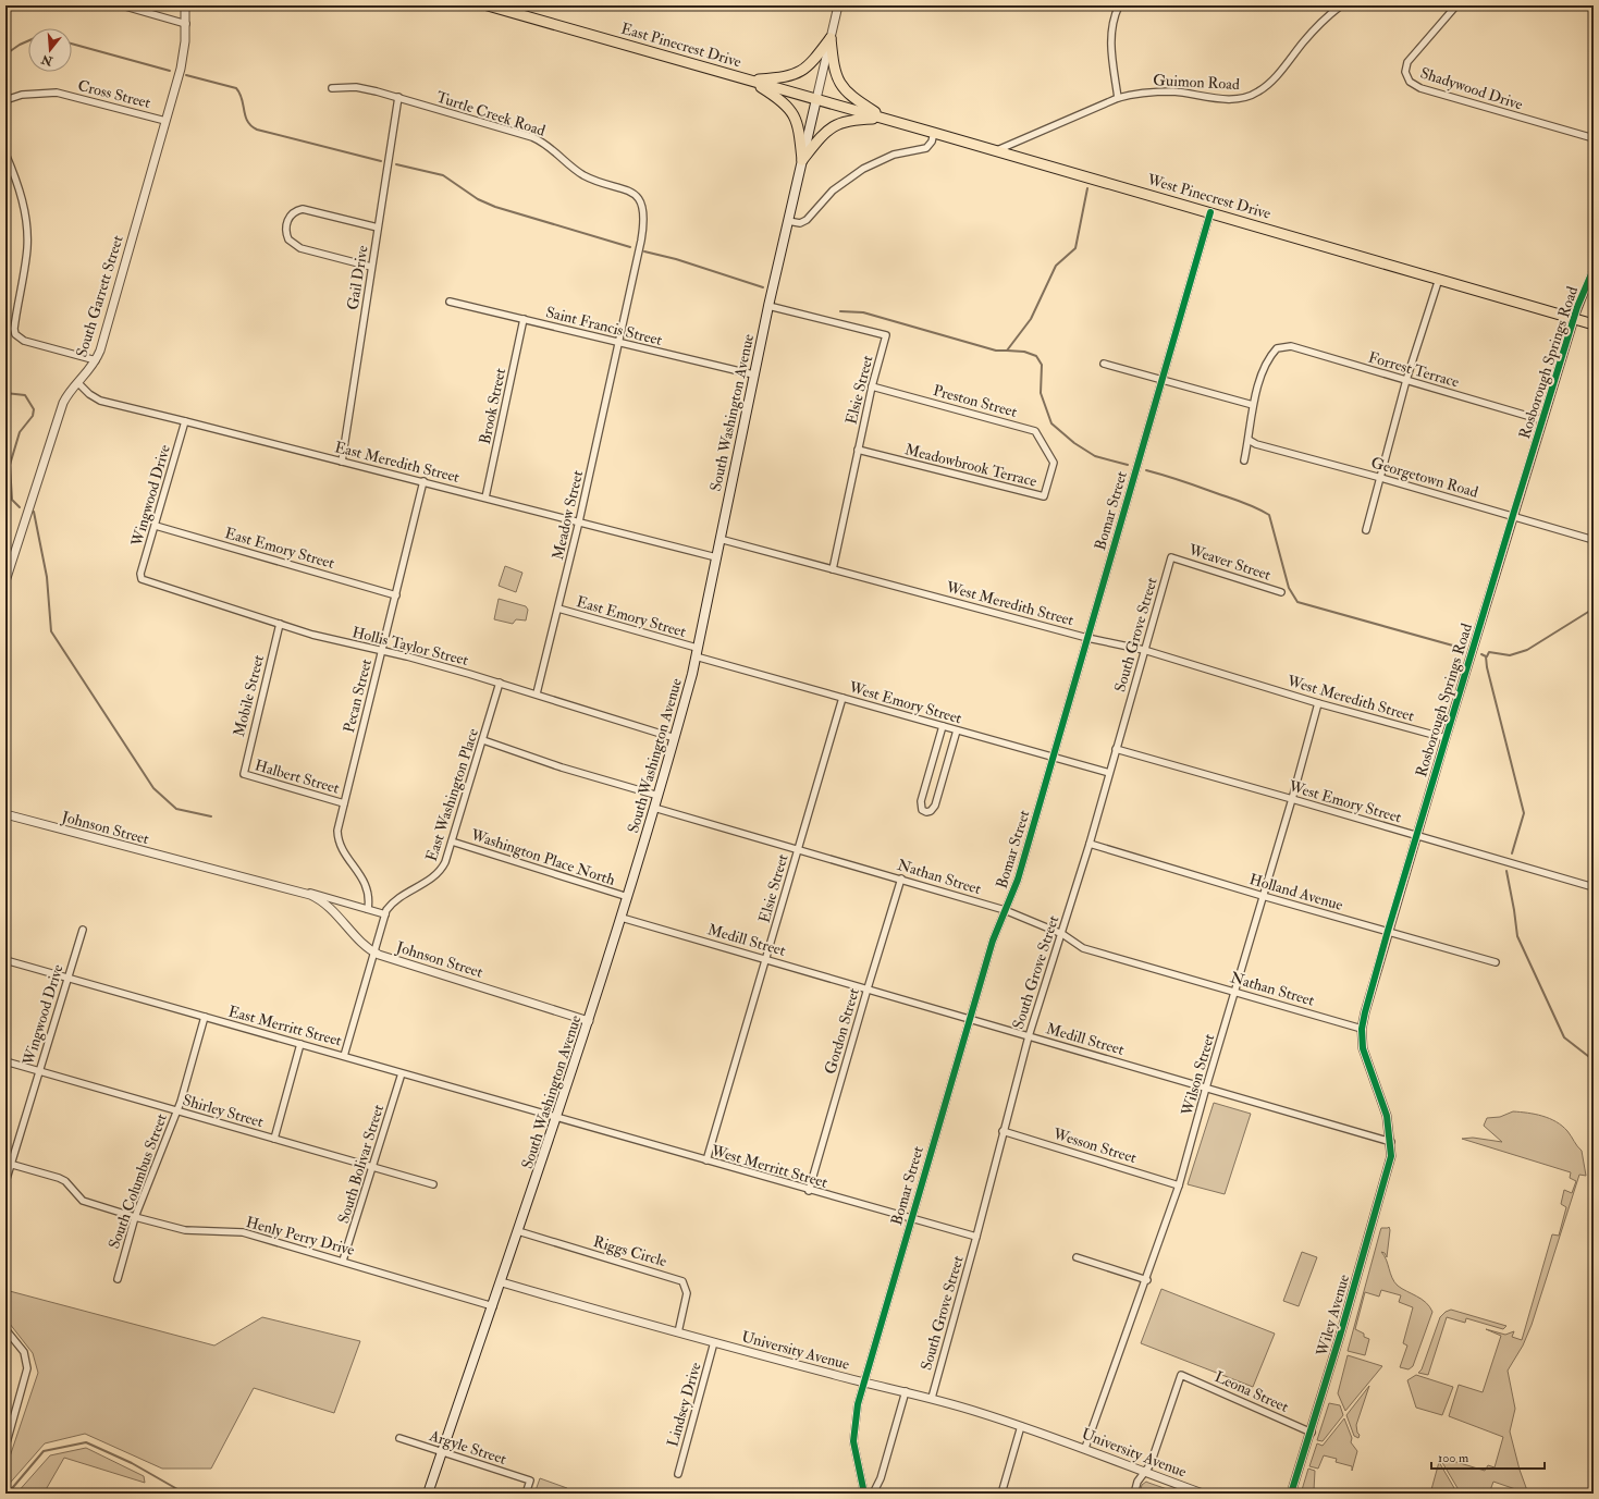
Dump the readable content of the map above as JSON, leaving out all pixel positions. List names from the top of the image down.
{
  "streets": {
    "main road": ["East Pinecrest Drive", "West Pinecrest Drive", "South Washington Avenue"],
    "street": [
      "Guimon Road",
      "Shadywood Drive",
      "Cross Street",
      "Turtle Creek Road",
      "Gail Drive",
      "South Garrett Street",
      "Saint Francis Street",
      "Rosborough Springs Road",
      "Forrest Terrace",
      "Elsie Street",
      "Preston Street",
      "Brook Street",
      "East Meredith Street",
      "Meadowbrook Terrace",
      "Georgetown Road",
      "Wingwood Drive",
      "Bomar Street",
      "Meadow Street",
      "East Emory Street",
      "Weaver Street",
      "West Meredith Street",
      "South Grove Street",
      "Hollis Taylor Street",
      "Mobile Street",
      "Pecan Street",
      "West Emory Street",
      "Halbert Street",
      "East Washington Place",
      "Johnson Street",
      "Washington Place North",
      "Nathan Street",
      "Holland Avenue",
      "Medill Street",
      "East Merritt Street",
      "Gordon Street",
      "Wilson Street",
      "Shirley Street",
      "Wesson Street",
      "South Bolivar Street",
      "West Merritt Street",
      "South Columbus Street",
      "Henly Perry Drive",
      "Riggs Circle",
      "Wiley Avenue",
      "University Avenue",
      "Leona Street",
      "Lindsey Drive",
      "Argyle Street"
    ]
  },
  "crossings": [
    ["East Pinecrest Drive", "West Pinecrest Drive"],
    ["East Pinecrest Drive", "South Washington Avenue"],
    ["Guimon Road", "West Pinecrest Drive"],
    ["Cross Street", "South Garrett Street"],
    ["Turtle Creek Road", "Gail Drive"],
    ["Turtle Creek Road", "Saint Francis Street"],
    ["Turtle Creek Road", "Meadow Street"],
    ["West Pinecrest Drive", "Rosborough Springs Road"],
    ["West Pinecrest Drive", "South Washington Avenue"],
    ["West Pinecrest Drive", "Bomar Street"],
    ["Gail Drive", "East Meredith Street"],
    ["South Garrett Street", "East Meredith Street"],
    ["Saint Francis Street", "Brook Street"],
    ["Saint Francis Street", "South Washington Avenue"],
    ["Saint Francis Street", "Meadow Street"],
    ["Rosborough Springs Road", "Forrest Terrace"],
    ["Rosborough Springs Road", "Georgetown Road"],
    ["Rosborough Springs Road", "West Meredith Street"],
    ["Rosborough Springs Road", "West Emory Street"],
    ["Rosborough Springs Road", "Nathan Street"],
    ["Rosborough Springs Road", "Holland Avenue"],
    ["Rosborough Springs Road", "Medill Street"],
    ["Rosborough Springs Road", "Wiley Avenue"],
    ["Elsie Street", "Preston Street"],
    ["Elsie Street", "South Washington Avenue"],
    ["Elsie Street", "Meadowbrook Terrace"],
    ["Elsie Street", "West Meredith Street"],
    ["Elsie Street", "West Emory Street"],
    ["Elsie Street", "Nathan Street"],
    ["Elsie Street", "Medill Street"],
    ["Elsie Street", "West Merritt Street"],
    ["Preston Street", "Meadowbrook Terrace"],
    ["Brook Street", "East Meredith Street"],
    ["South Washington Avenue", "East Meredith Street"],
    ["South Washington Avenue", "East Emory Street"],
    ["South Washington Avenue", "West Meredith Street"],
    ["South Washington Avenue", "Hollis Taylor Street"],
    ["South Washington Avenue", "West Emory Street"],
    ["South Washington Avenue", "Johnson Street"],
    ["South Washington Avenue", "Washington Place North"],
    ["South Washington Avenue", "Nathan Street"],
    ["South Washington Avenue", "Medill Street"],
    ["South Washington Avenue", "East Merritt Street"],
    ["South Washington Avenue", "West Merritt Street"],
    ["South Washington Avenue", "Henly Perry Drive"],
    ["South Washington Avenue", "Riggs Circle"],
    ["South Washington Avenue", "University Avenue"],
    ["South Washington Avenue", "Argyle Street"],
    ["East Meredith Street", "Wingwood Drive"],
    ["East Meredith Street", "Meadow Street"],
    ["East Meredith Street", "Pecan Street"],
    ["Wingwood Drive", "East Emory Street"],
    ["Wingwood Drive", "Hollis Taylor Street"],
    ["Wingwood Drive", "East Merritt Street"],
    ["Wingwood Drive", "Shirley Street"],
    ["Wingwood Drive", "Henly Perry Drive"],
    ["Bomar Street", "West Meredith Street"],
    ["Bomar Street", "West Emory Street"],
    ["Bomar Street", "Nathan Street"],
    ["Bomar Street", "Medill Street"],
    ["Bomar Street", "West Merritt Street"],
    ["Bomar Street", "University Avenue"],
    ["Meadow Street", "East Emory Street"],
    ["Meadow Street", "Hollis Taylor Street"],
    ["East Emory Street", "Pecan Street"],
    ["East Emory Street", "West Emory Street"],
    ["Weaver Street", "South Grove Street"],
    ["West Meredith Street", "South Grove Street"],
    ["West Meredith Street", "Wilson Street"],
    ["South Grove Street", "West Emory Street"],
    ["South Grove Street", "Nathan Street"],
    ["South Grove Street", "Holland Avenue"],
    ["South Grove Street", "Medill Street"],
    ["South Grove Street", "Wesson Street"],
    ["South Grove Street", "West Merritt Street"],
    ["South Grove Street", "University Avenue"],
    ["Hollis Taylor Street", "Mobile Street"],
    ["Hollis Taylor Street", "Pecan Street"],
    ["Hollis Taylor Street", "East Washington Place"],
    ["Mobile Street", "Halbert Street"],
    ["Pecan Street", "Halbert Street"],
    ["Pecan Street", "Johnson Street"],
    ["West Emory Street", "Wilson Street"],
    ["East Washington Place", "Johnson Street"],
    ["East Washington Place", "Washington Place North"],
    ["Nathan Street", "Gordon Street"],
    ["Nathan Street", "Wilson Street"],
    ["Holland Avenue", "Wilson Street"],
    ["Medill Street", "Gordon Street"],
    ["Medill Street", "Wilson Street"],
    ["Medill Street", "Wiley Avenue"],
    ["East Merritt Street", "South Bolivar Street"],
    ["East Merritt Street", "West Merritt Street"],
    ["East Merritt Street", "South Columbus Street"],
    ["Gordon Street", "West Merritt Street"],
    ["Wilson Street", "Wesson Street"],
    ["Wilson Street", "University Avenue"],
    ["Shirley Street", "South Bolivar Street"],
    ["Shirley Street", "South Columbus Street"],
    ["South Bolivar Street", "Henly Perry Drive"],
    ["South Columbus Street", "Henly Perry Drive"],
    ["Riggs Circle", "University Avenue"],
    ["Wiley Avenue", "Leona Street"],
    ["University Avenue", "Leona Street"],
    ["University Avenue", "Lindsey Drive"]
  ],
  "scale_bar": "100 m",
  "north": "bottom"
}
